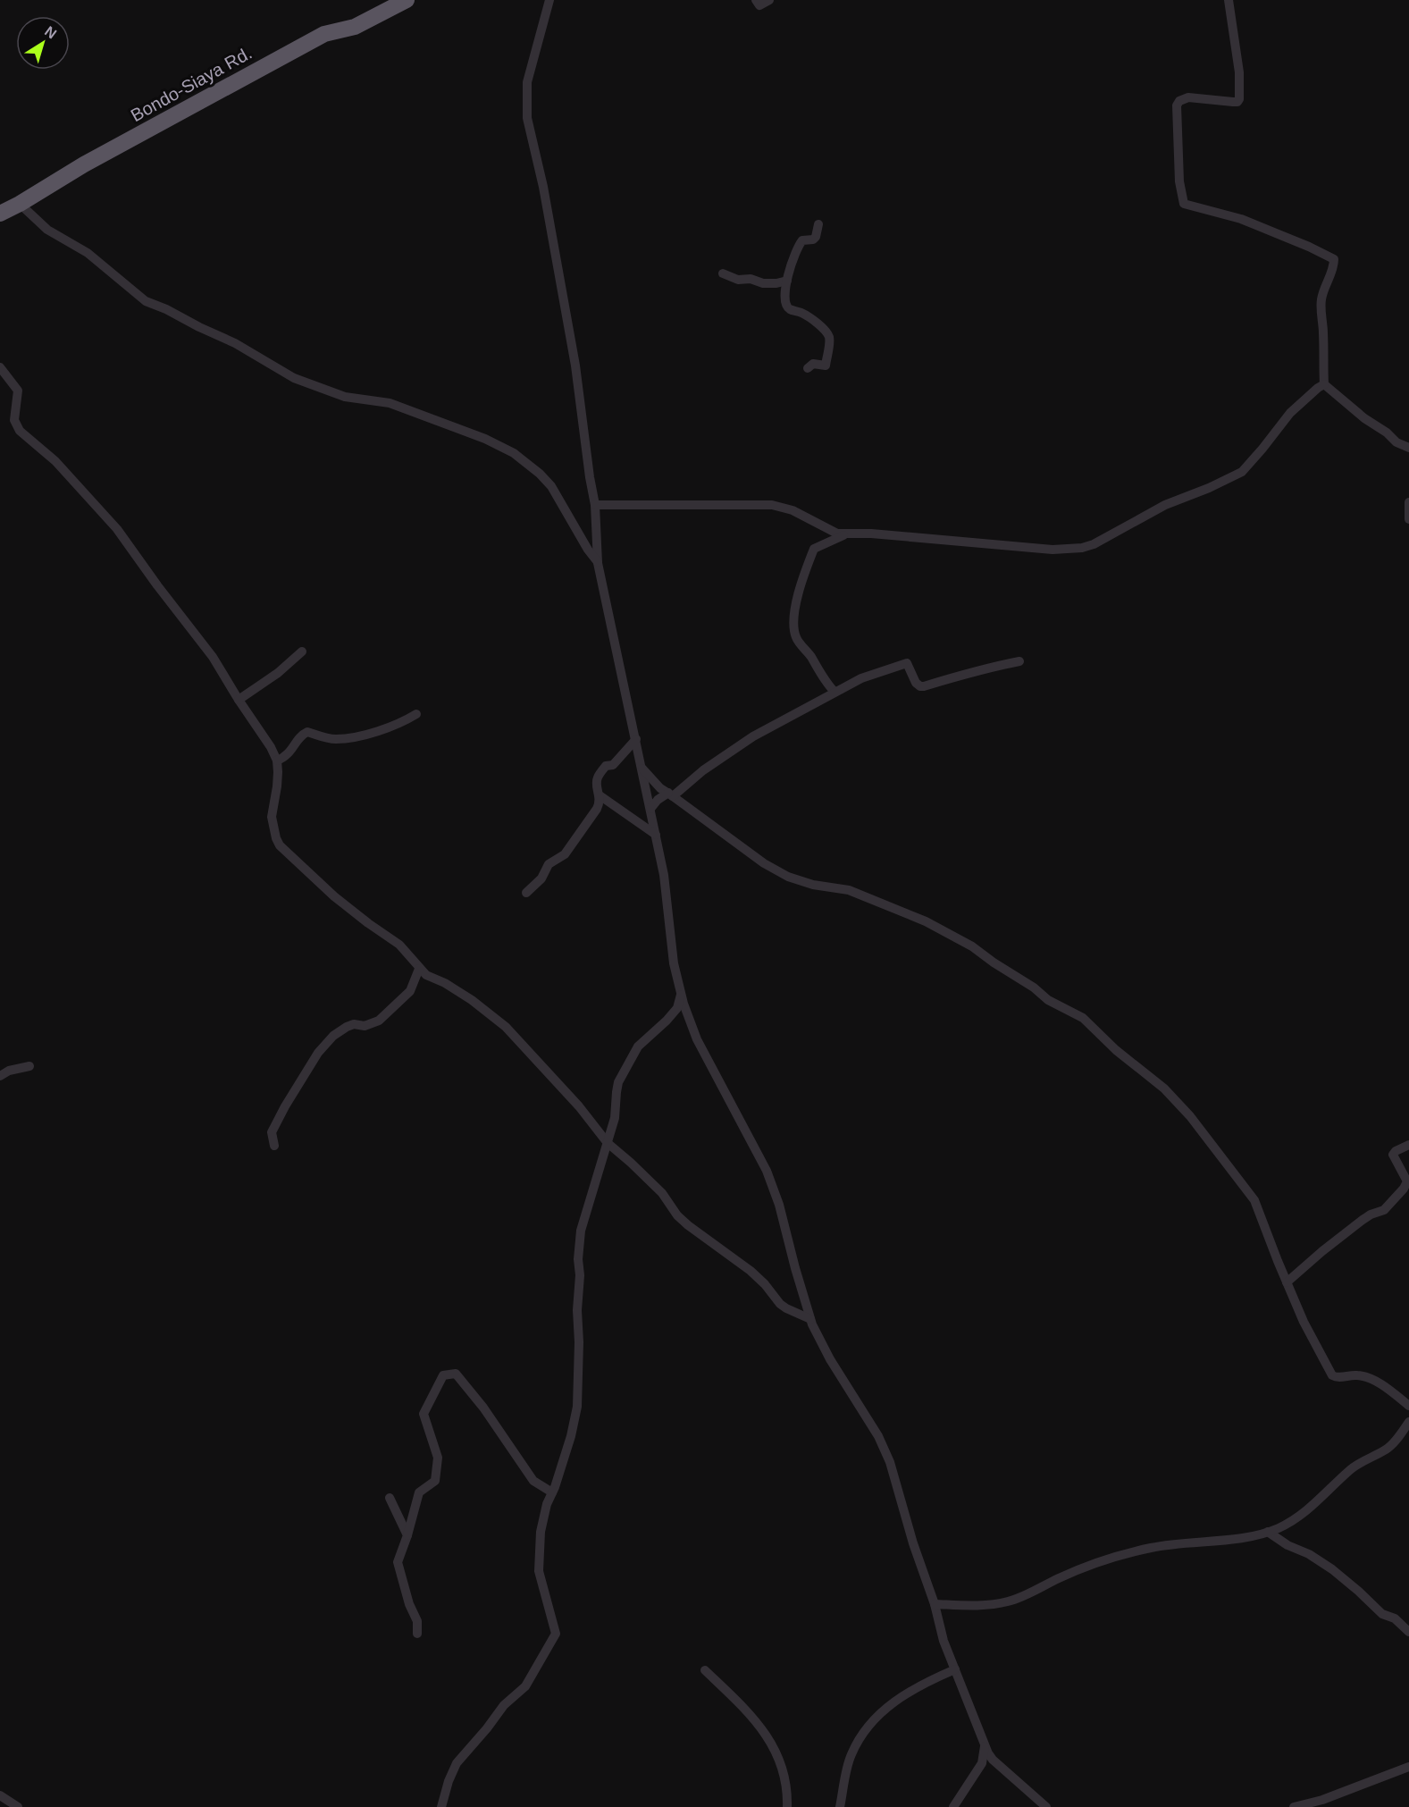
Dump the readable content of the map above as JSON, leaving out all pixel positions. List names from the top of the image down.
{
  "streets": {
    "highway": ["Bondo-Siaya Rd."]
  },
  "north": "top right"
}
